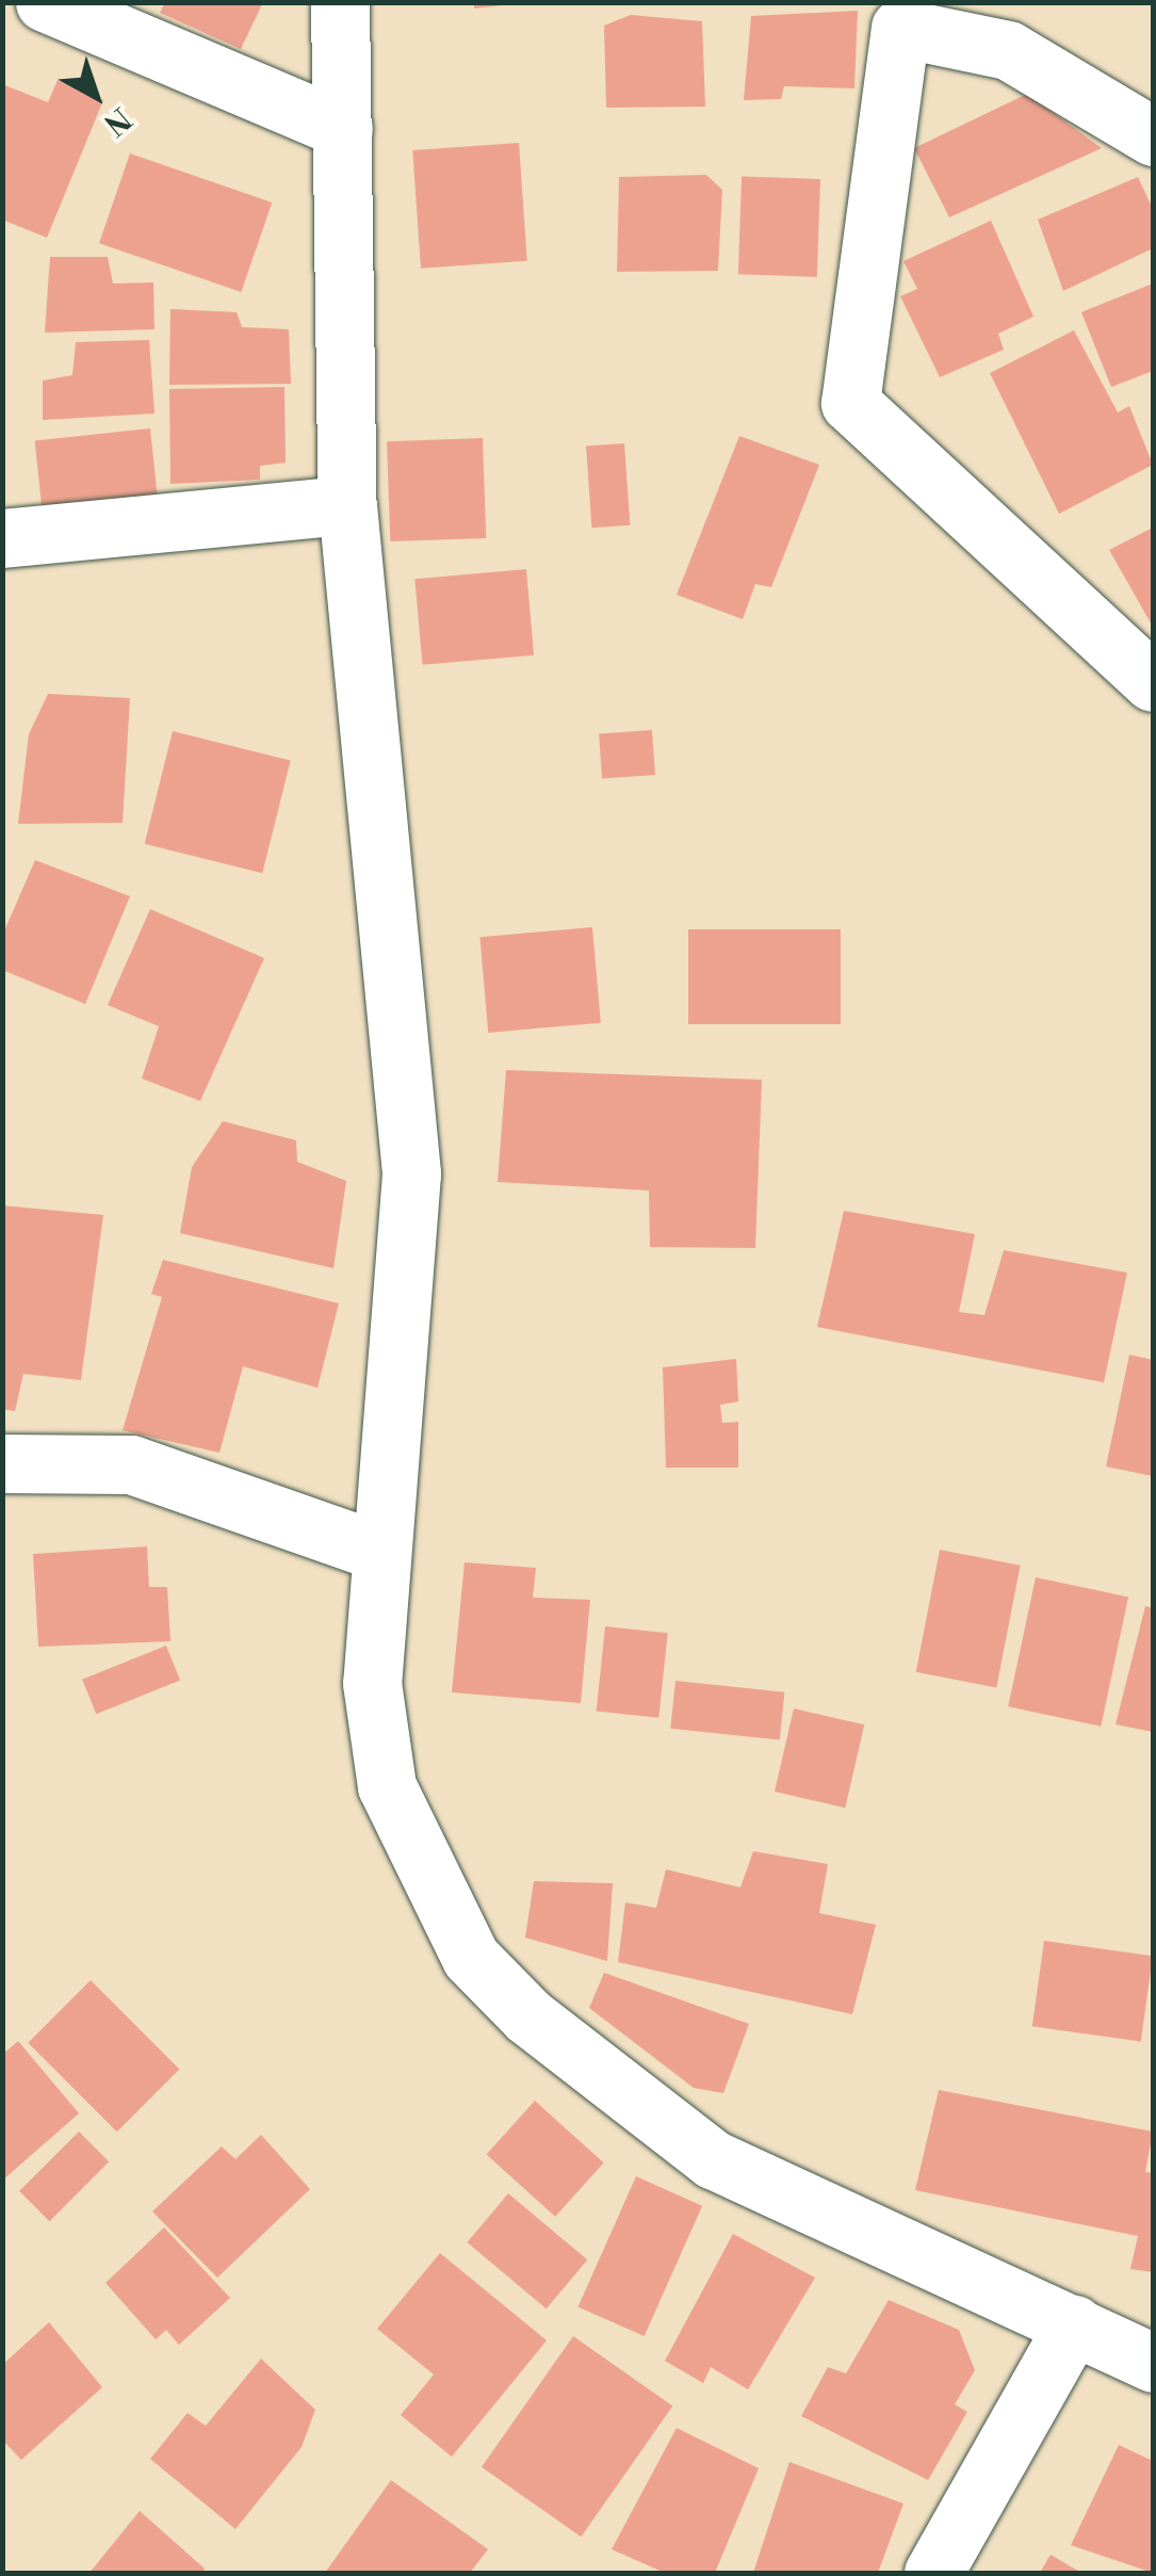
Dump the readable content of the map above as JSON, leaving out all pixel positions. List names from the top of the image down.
{
  "north": "bottom right"
}
